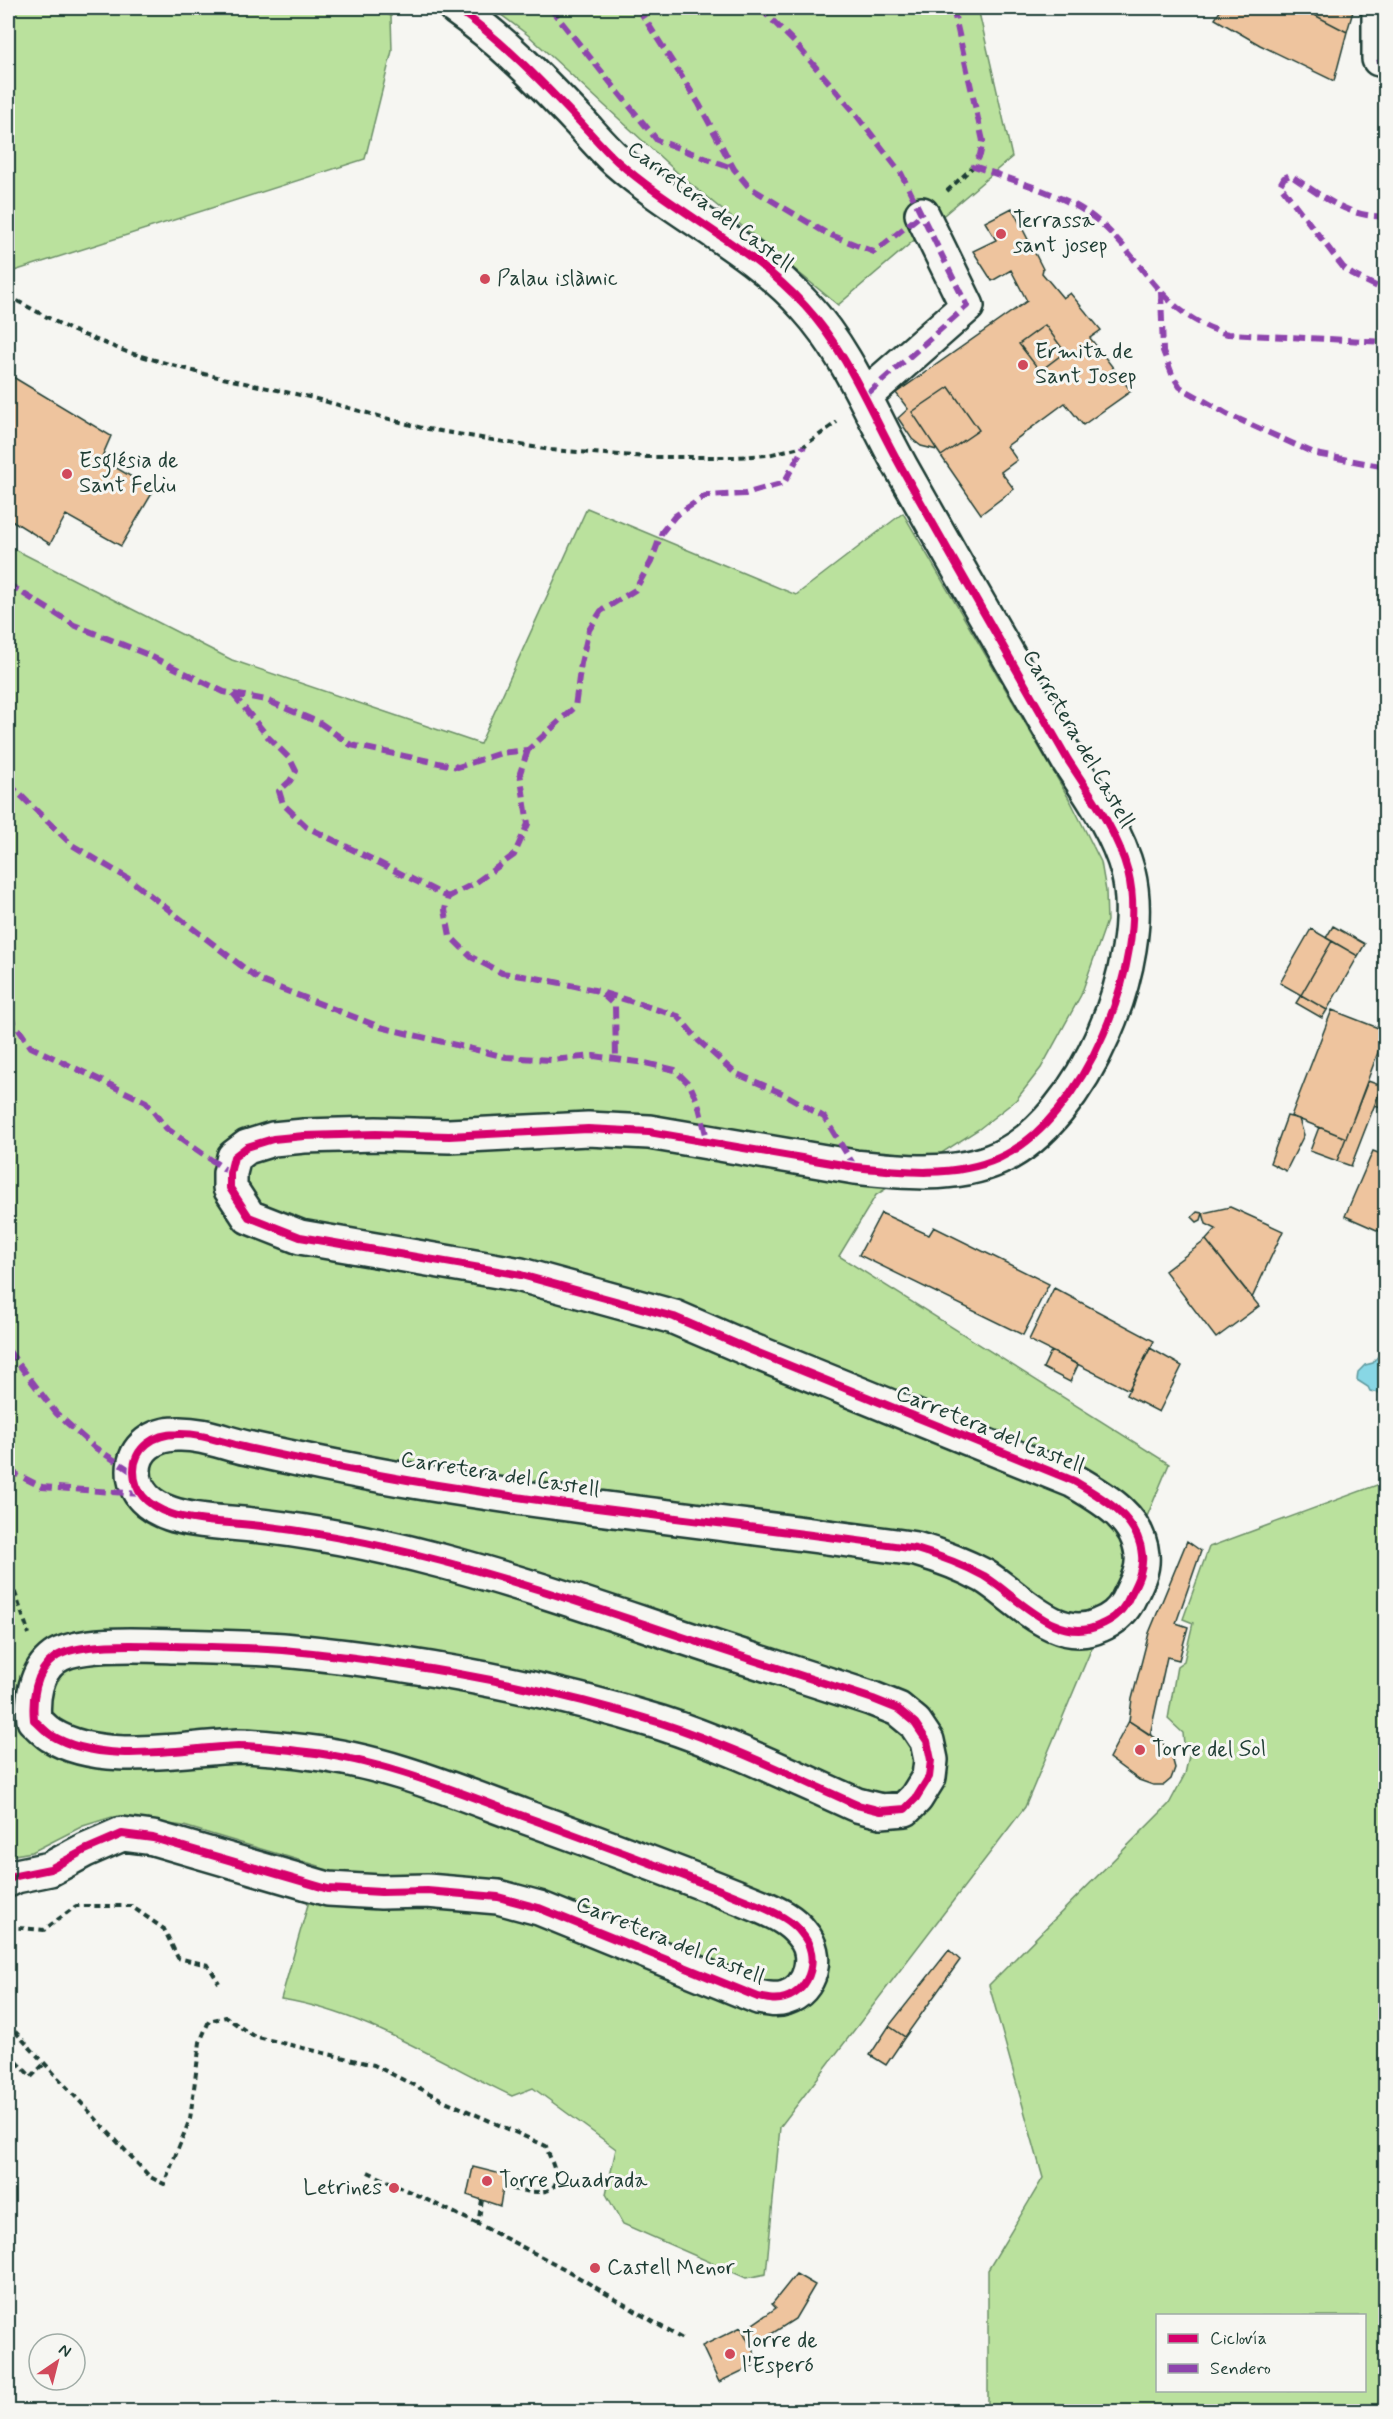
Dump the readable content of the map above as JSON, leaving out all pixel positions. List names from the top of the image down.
{
  "streets": {
    "street": ["Carretera del Castell"]
  },
  "places": [
    "Terrassa sant josep",
    "Palau islàmic",
    "Ermita de Sant Josep",
    "Església de Sant Feliu",
    "Torre del Sol",
    "Torre Quadrada",
    "Letrines",
    "Castell Menor",
    "Torre de l'Esperó"
  ],
  "legend": ["Ciclovía", "Sendero"],
  "north": "top right"
}
